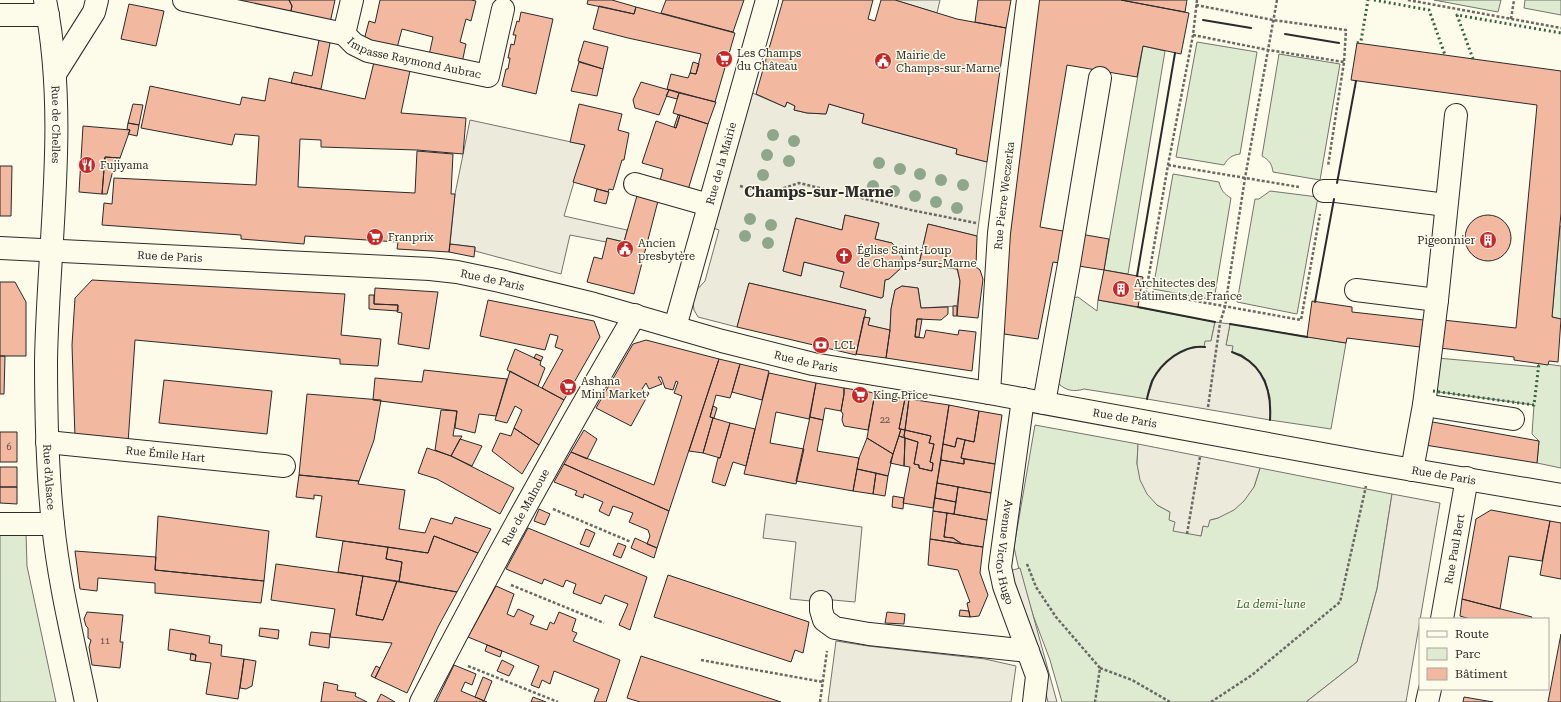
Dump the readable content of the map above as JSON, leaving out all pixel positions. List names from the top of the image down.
{
  "streets": {
    "main road": [
      "Impasse Raymond Aubrac",
      "Rue de Chelles",
      "Rue de la Mairie",
      "Rue Pierre Weczerka",
      "Rue de Paris",
      "Rue Émile Hart",
      "Rue d'Alsace",
      "Rue de Malnoue",
      "Rue Paul Bert",
      "Avenue Victor Hugo"
    ]
  },
  "crossings": [
    ["Rue de Chelles", "Rue de Paris"],
    ["Rue de Chelles", "Rue d'Alsace"],
    ["Rue de la Mairie", "Rue de Paris"],
    ["Rue Pierre Weczerka", "Rue de Paris"],
    ["Rue de Paris", "Rue d'Alsace"],
    ["Rue de Paris", "Rue de Malnoue"],
    ["Rue de Paris", "Rue Paul Bert"],
    ["Rue de Paris", "Avenue Victor Hugo"],
    ["Rue Émile Hart", "Rue d'Alsace"]
  ],
  "districts": ["Champs-sur-Marne"],
  "parks": ["La demi-lune"],
  "places": {
    "supermarket": [
      "Les Champs du Château",
      "Franprix",
      "Ashana Mini Market",
      "King Price"
    ],
    "public building": ["Mairie de Champs-sur-Marne", "Ancien presbytère"],
    "restaurant": ["Fujiyama"],
    "building": ["Pigeonnier", "Architectes des Bâtiments de France"],
    "church": ["Église Saint-Loup de Champs-sur-Marne"],
    "bank": ["LCL"]
  },
  "house_numbers": ["22", "6", "11"],
  "legend": ["Route", "Parc", "Bâtiment"]
}
